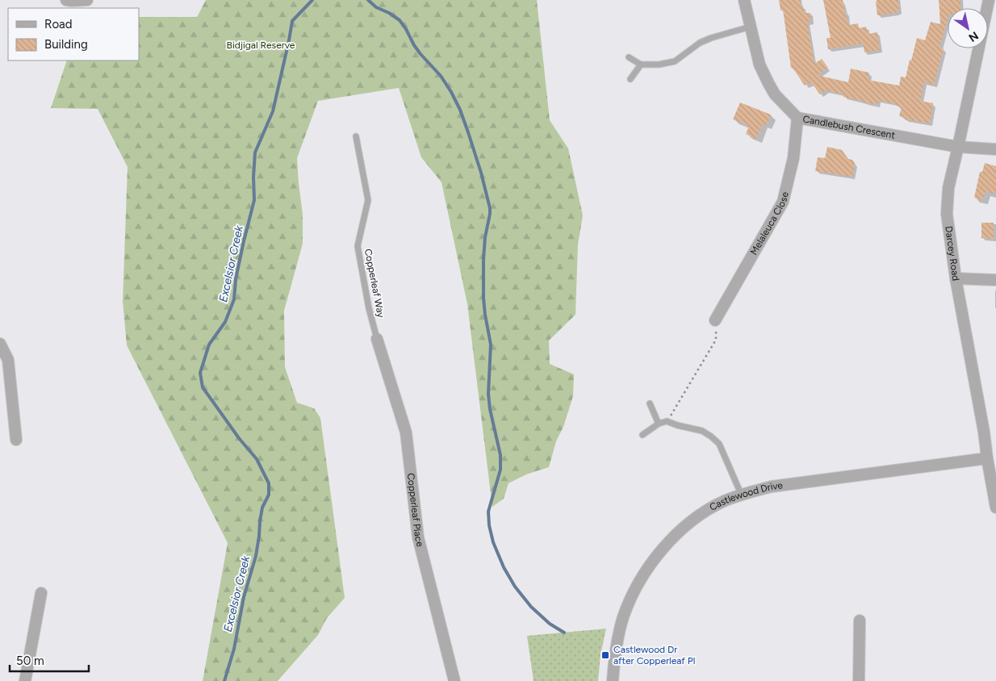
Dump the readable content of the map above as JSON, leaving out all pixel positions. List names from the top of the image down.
{
  "streets": {
    "street": [
      "Candlebush Crescent",
      "Melaleuca Close",
      "Darcey Road",
      "Castlewood Drive",
      "Copperleaf Place"
    ],
    "lane": ["Copperleaf Way"]
  },
  "crossings": [
    ["Candlebush Crescent", "Melaleuca Close"],
    ["Candlebush Crescent", "Darcey Road"],
    ["Darcey Road", "Castlewood Drive"],
    ["Copperleaf Way", "Copperleaf Place"]
  ],
  "water": ["Excelsior Creek"],
  "parks": ["Bidjigal Reserve"],
  "places": {
    "transit": ["Castlewood Dr after Copperleaf Pl"]
  },
  "legend": ["Road", "Building"],
  "scale_bar": "50 m",
  "north": "bottom right"
}
